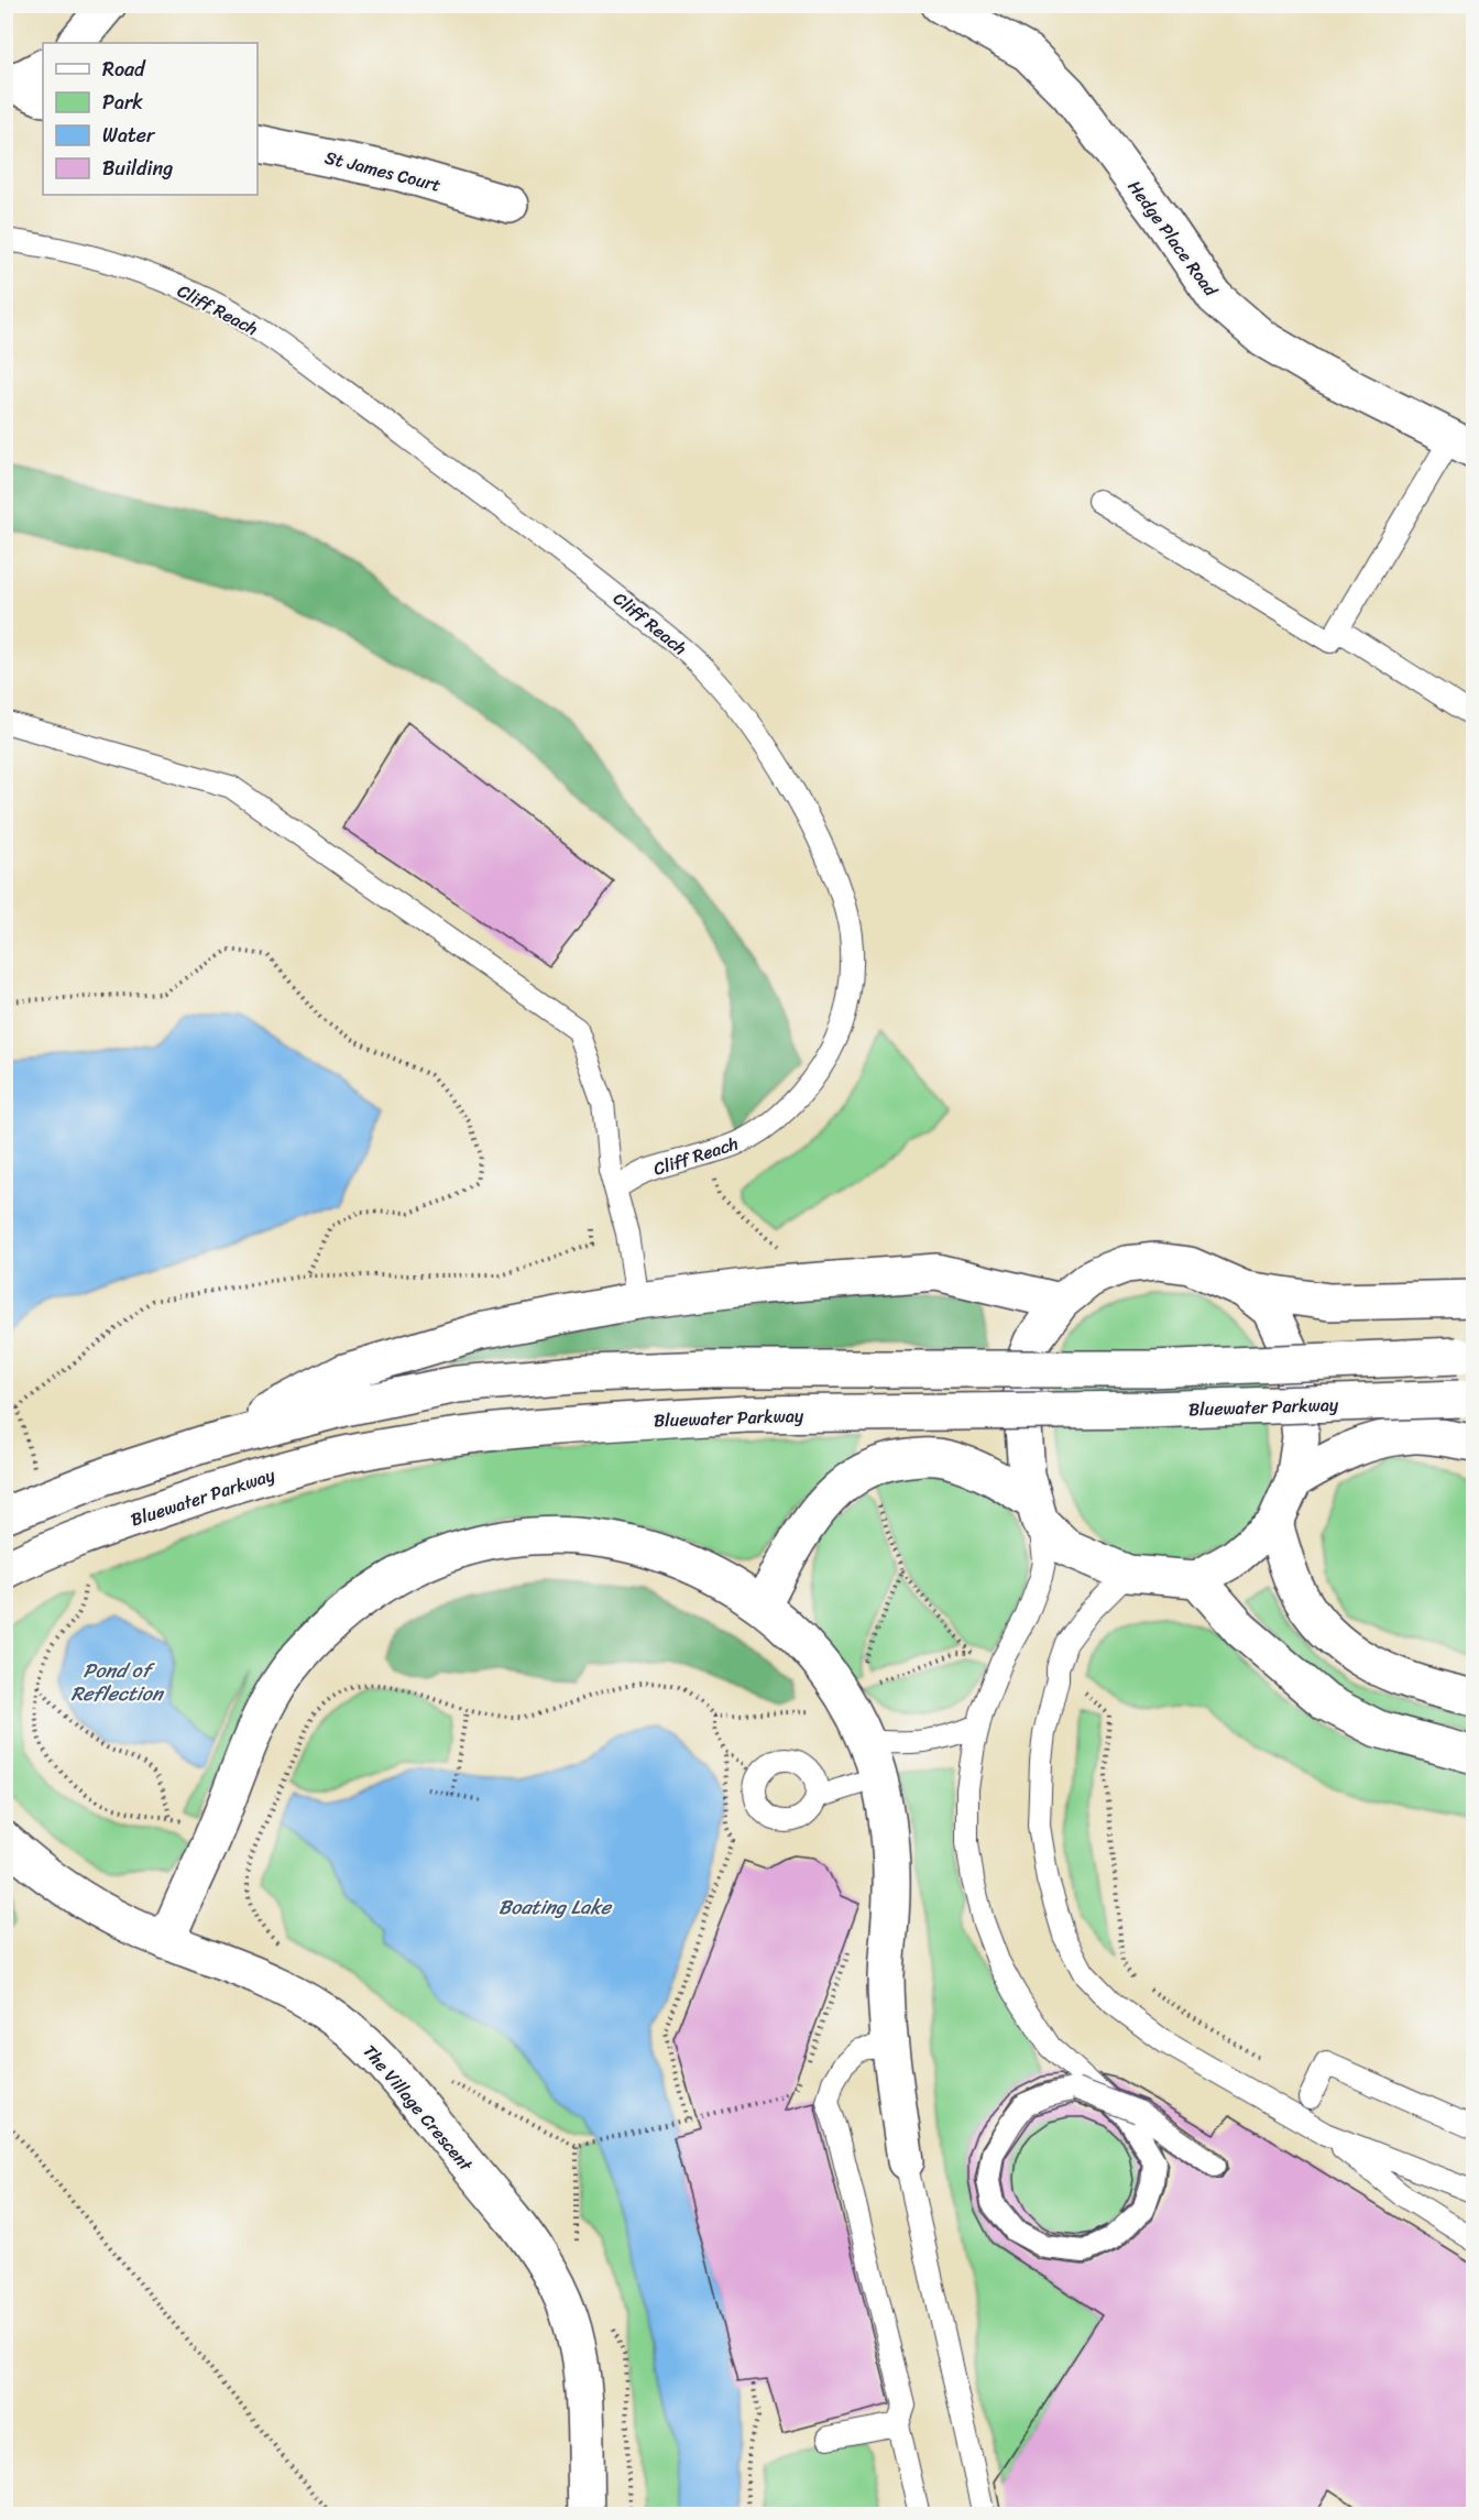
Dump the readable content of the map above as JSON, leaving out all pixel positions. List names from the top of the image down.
{
  "streets": {
    "street": [
      "St James Court",
      "Hedge Place Road",
      "Bluewater Parkway",
      "The Village Crescent"
    ],
    "lane": ["Cliff Reach"]
  },
  "water": ["Pond of Reflection", "Boating Lake"],
  "legend": [
    "Road",
    "Park",
    "Water",
    "Building"
  ]
}
